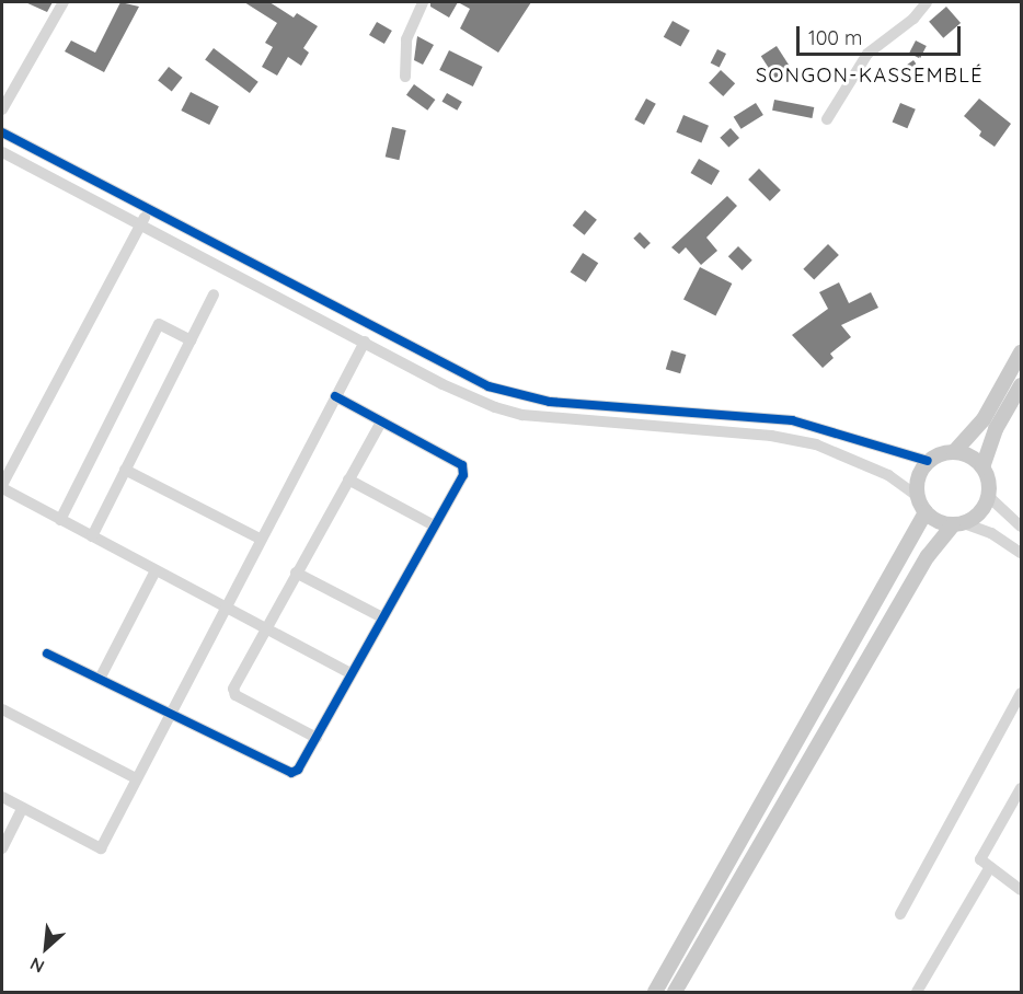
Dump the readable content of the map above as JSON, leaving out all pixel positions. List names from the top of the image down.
{
  "districts": ["SONGON-KASSEMBLÉ"],
  "scale_bar": "100 m",
  "north": "bottom left"
}
